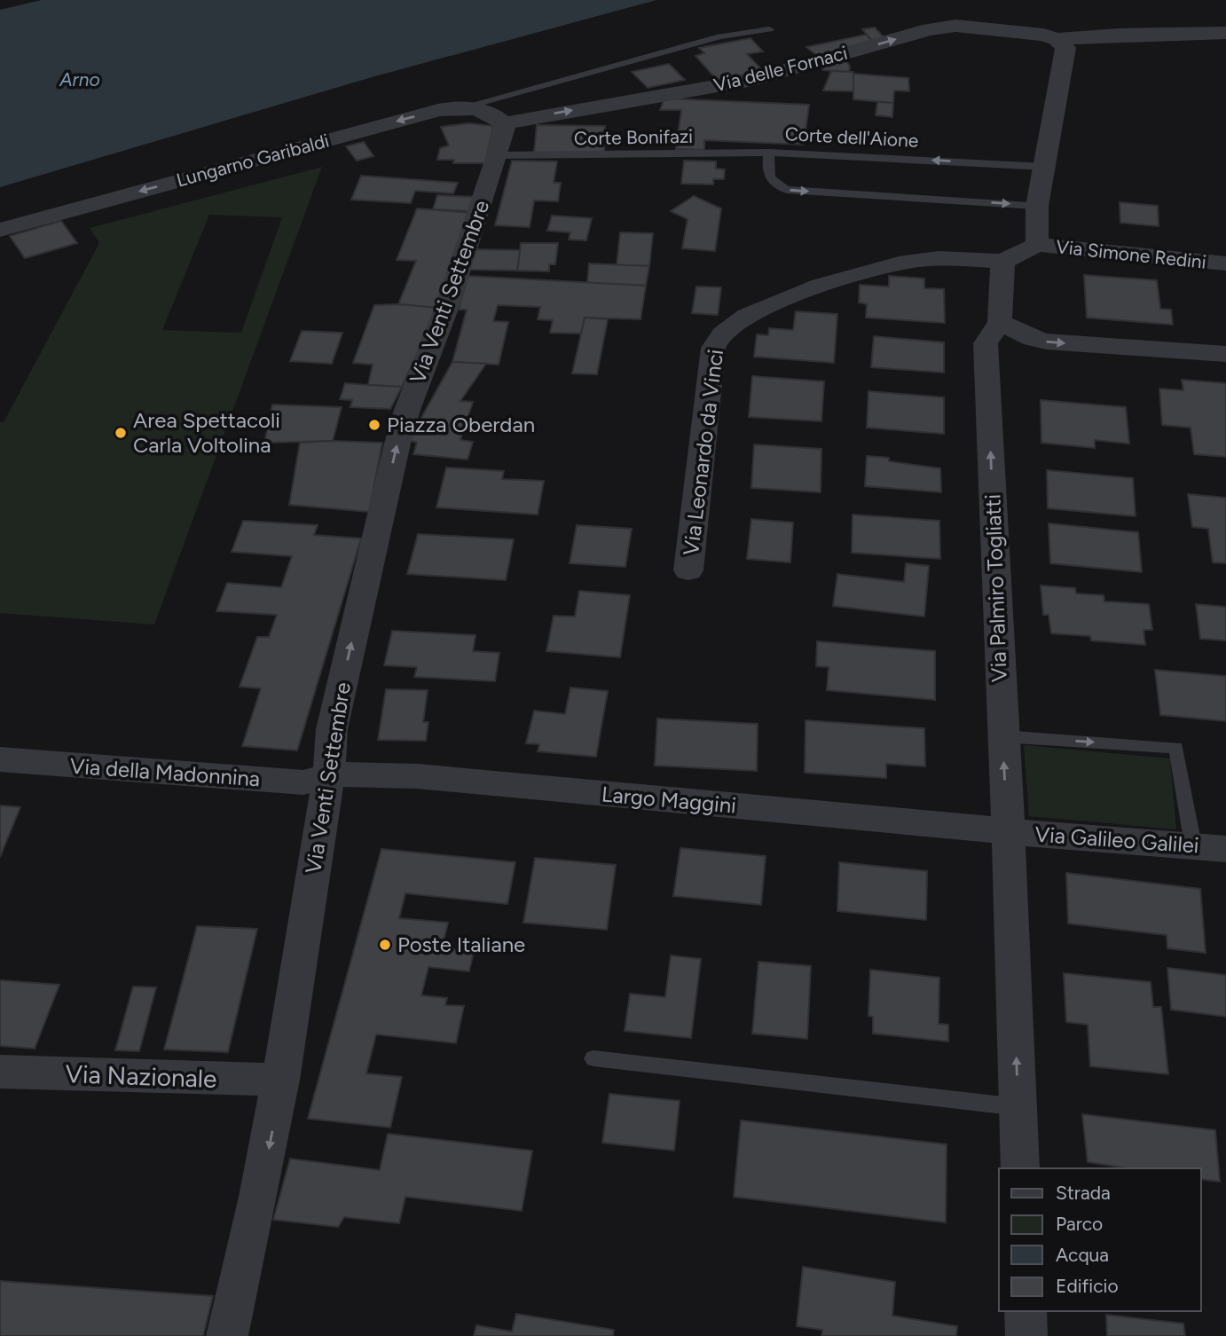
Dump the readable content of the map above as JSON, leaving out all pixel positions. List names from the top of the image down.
{
  "streets": {
    "street": [
      "Via delle Fornaci",
      "Lungarno Garibaldi",
      "Via Simone Redini",
      "Via Venti Settembre",
      "Via Leonardo da Vinci",
      "Via Palmiro Togliatti",
      "Via della Madonnina",
      "Largo Maggini",
      "Via Galileo Galilei",
      "Via Nazionale"
    ],
    "lane": ["Corte Bonifazi", "Corte dell'Aione"]
  },
  "crossings": [
    ["Via delle Fornaci", "Lungarno Garibaldi"],
    ["Via delle Fornaci", "Via Venti Settembre"],
    ["Corte Bonifazi", "Corte dell'Aione"],
    ["Corte Bonifazi", "Via Venti Settembre"],
    ["Lungarno Garibaldi", "Via Venti Settembre"],
    ["Via Venti Settembre", "Via della Madonnina"],
    ["Via Venti Settembre", "Largo Maggini"],
    ["Via Venti Settembre", "Via Nazionale"],
    ["Via Leonardo da Vinci", "Via Palmiro Togliatti"],
    ["Via Palmiro Togliatti", "Largo Maggini"],
    ["Via Palmiro Togliatti", "Via Galileo Galilei"],
    ["Via della Madonnina", "Largo Maggini"],
    ["Largo Maggini", "Via Galileo Galilei"]
  ],
  "one_way": ["Via delle Fornaci", "Lungarno Garibaldi", "Via Palmiro Togliatti"],
  "water": ["Arno"],
  "places": ["Piazza Oberdan", "Area Spettacoli Carla Voltolina", "Poste Italiane"],
  "legend": [
    "Strada",
    "Parco",
    "Acqua",
    "Edificio"
  ]
}
